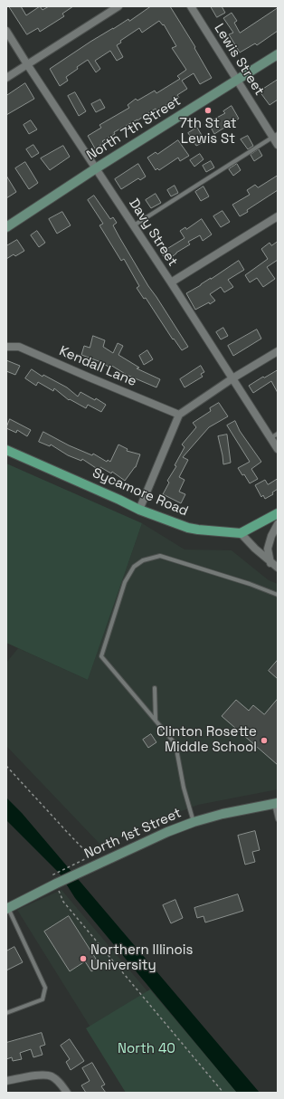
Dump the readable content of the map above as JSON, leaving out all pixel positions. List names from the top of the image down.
{
  "streets": {
    "main road": ["Sycamore Road"],
    "street": [
      "Lewis Street",
      "North 7th Street",
      "Davy Street",
      "Kendall Lane",
      "North 1st Street"
    ]
  },
  "crossings": [
    ["Lewis Street", "North 7th Street"],
    ["North 7th Street", "Davy Street"]
  ],
  "parks": ["North 40"],
  "places": ["7th St at Lewis St", "Clinton Rosette Middle School", "Northern Illinois University"]
}
